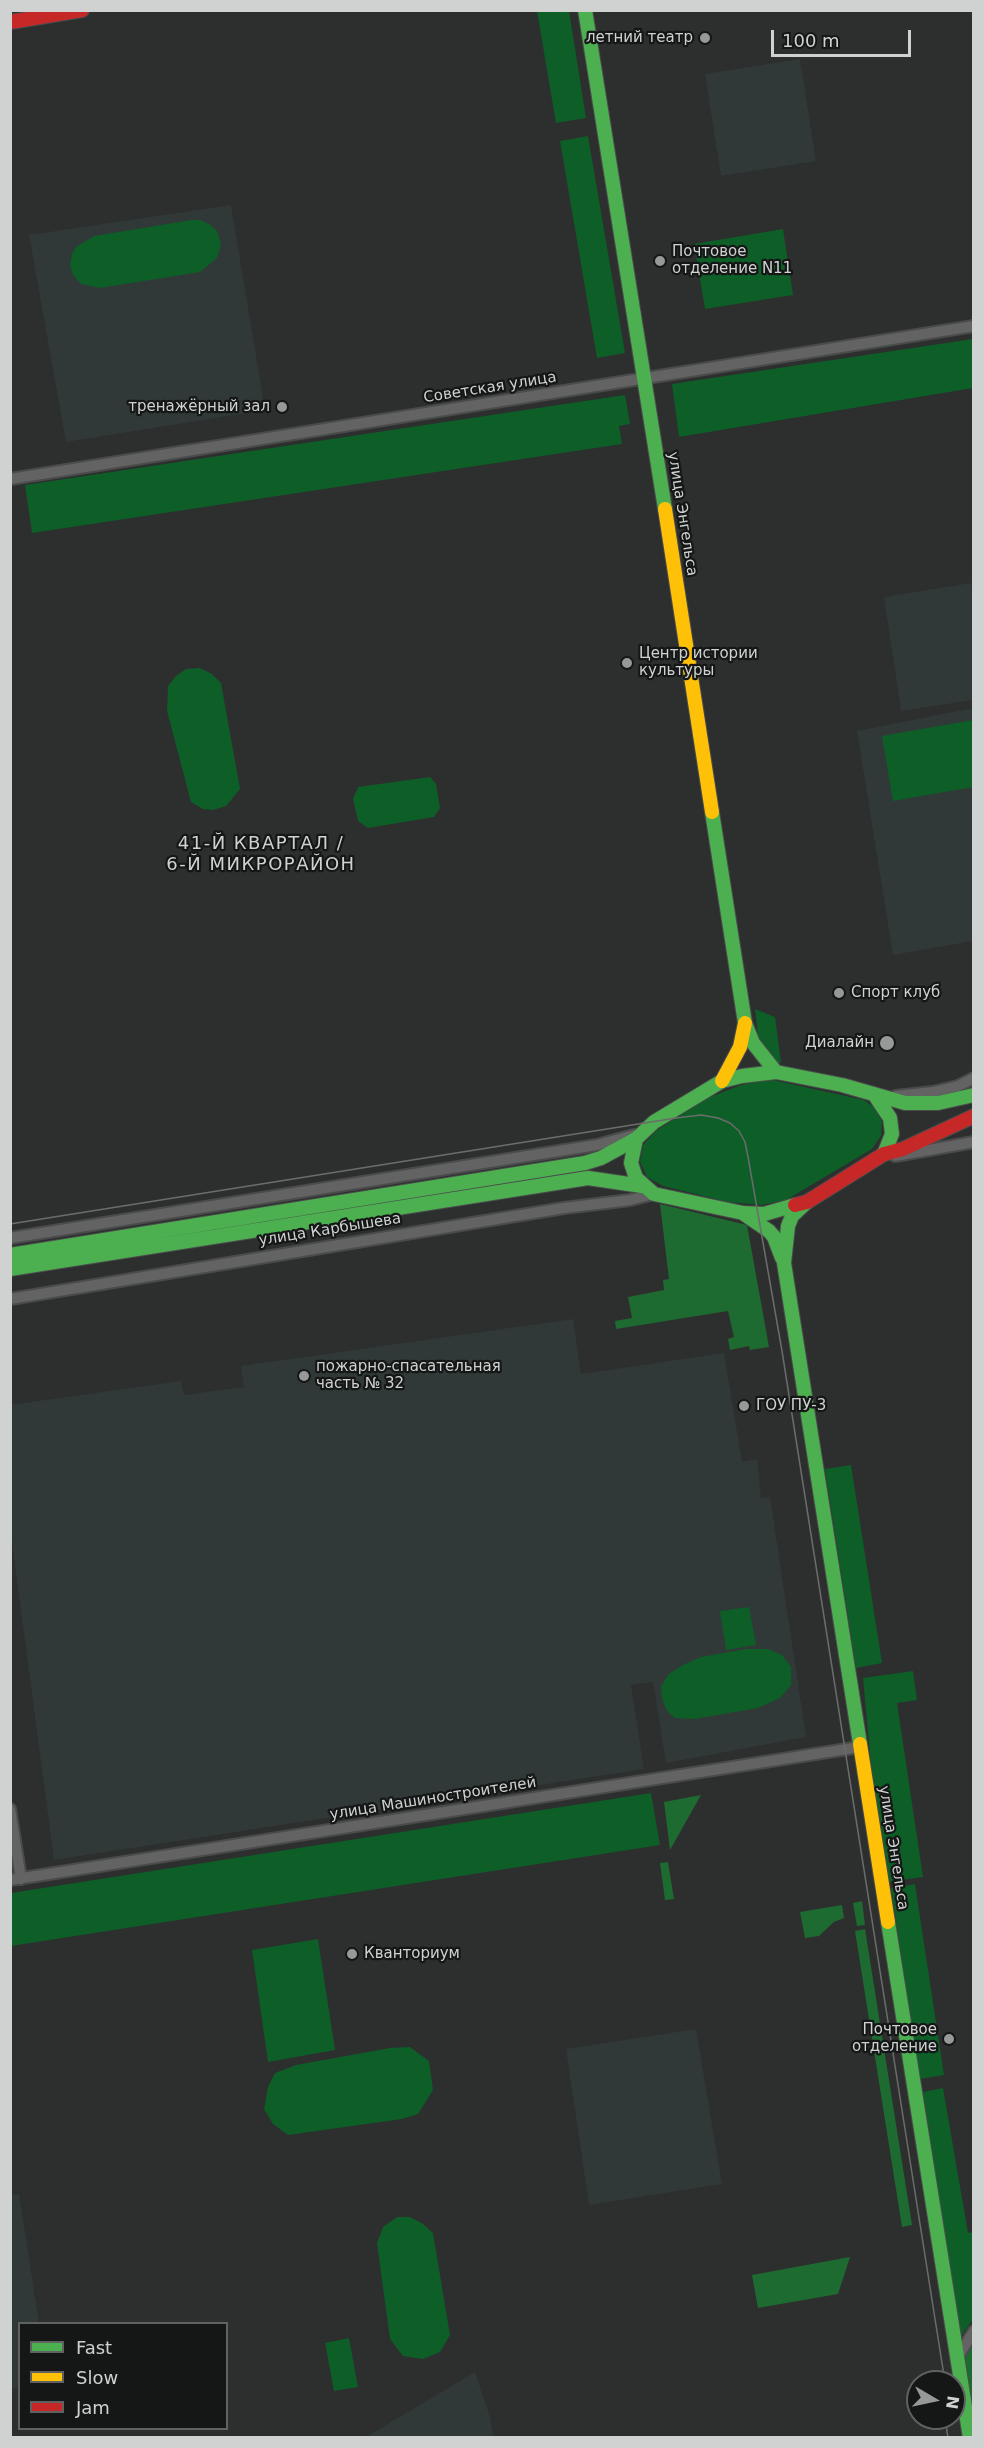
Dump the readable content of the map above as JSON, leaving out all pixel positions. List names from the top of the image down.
{
  "streets": {
    "main road": ["улица Энгельса", "улица Карбышева"],
    "street": ["Советская улица", "улица Машиностроителей"]
  },
  "crossings": [
    ["Советская улица", "улица Энгельса"],
    ["улица Энгельса", "улица Карбышева"],
    ["улица Энгельса", "улица Машиностроителей"]
  ],
  "districts": ["41-Й КВАРТАЛ / 6-Й МИКРОРАЙОН"],
  "places": [
    "летний театр",
    "Почтовое отделение N11",
    "тренажёрный зал",
    "Центр истории культуры",
    "Спорт клуб",
    "Диалайн",
    "пожарно-спасательная часть № 32",
    "ГОУ ПУ-3",
    "Кванториум",
    "Почтовое отделение"
  ],
  "legend": ["Fast", "Slow", "Jam"],
  "scale_bar": "100 m",
  "north": "right"
}
